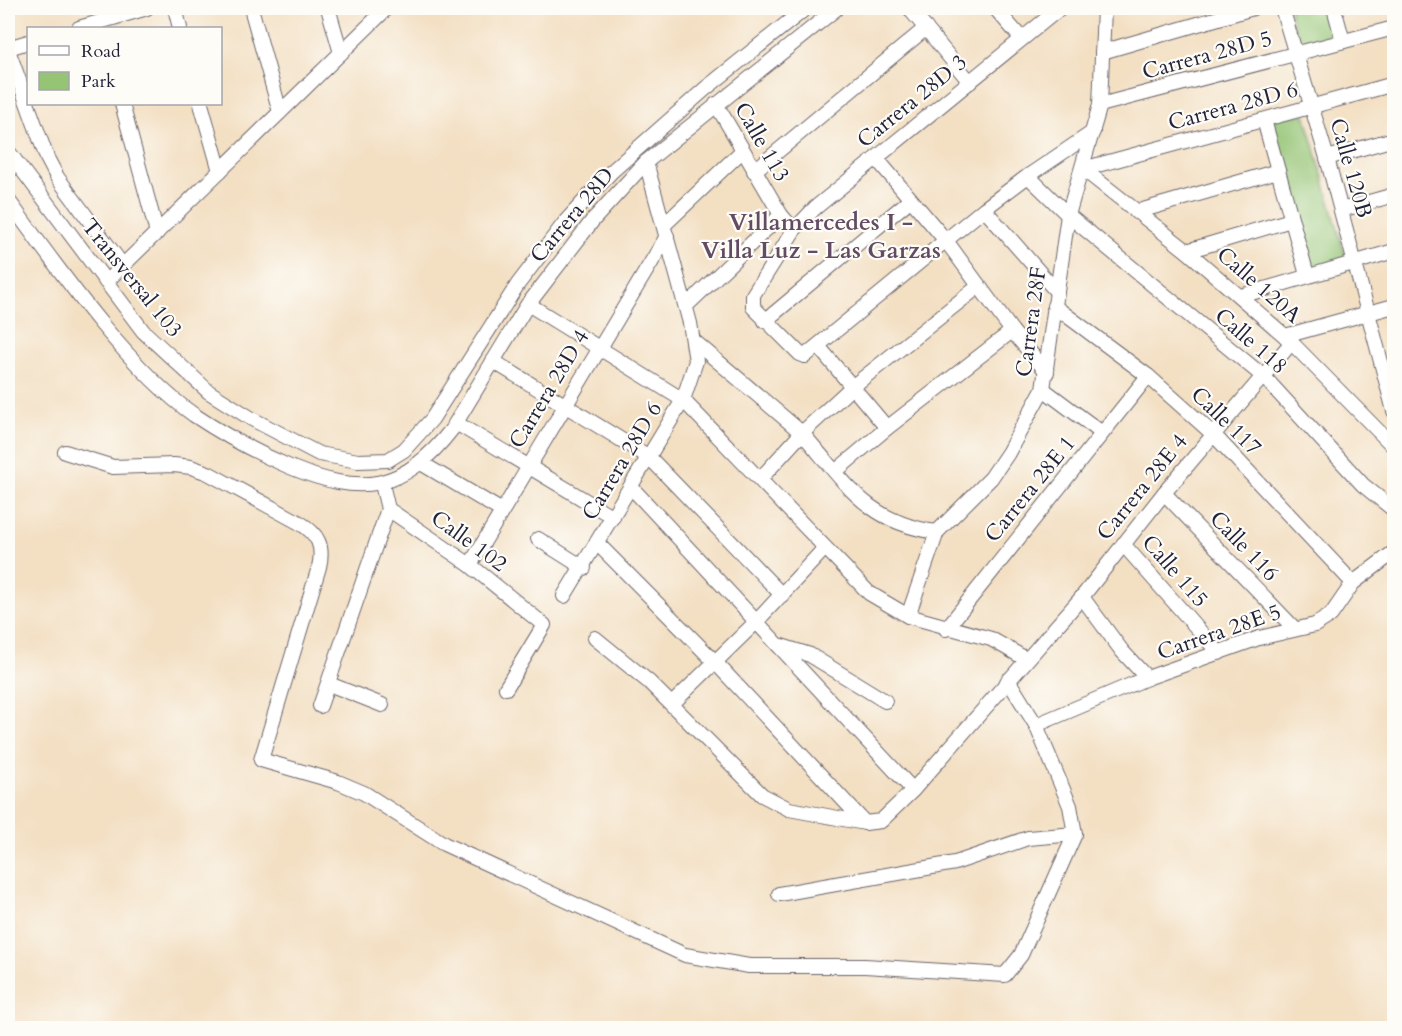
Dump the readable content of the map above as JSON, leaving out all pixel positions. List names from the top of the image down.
{
  "streets": {
    "street": [
      "Carrera 28D 5",
      "Carrera 28D 3",
      "Carrera 28D 6",
      "Calle 113",
      "Calle 120B",
      "Carrera 28D",
      "Transversal 103",
      "Calle 120A",
      "Carrera 28F",
      "Calle 118",
      "Carrera 28D 4",
      "Calle 117",
      "Carrera 28E 4",
      "Carrera 28E 1",
      "Calle 102",
      "Calle 116",
      "Calle 115",
      "Carrera 28E 5"
    ]
  },
  "crossings": [
    ["Carrera 28D 5", "Calle 120B"],
    ["Carrera 28D 5", "Carrera 28F"],
    ["Carrera 28D 3", "Calle 113"],
    ["Carrera 28D 6", "Calle 120B"],
    ["Carrera 28D 6", "Carrera 28D"],
    ["Carrera 28D 6", "Calle 120A"],
    ["Carrera 28D 6", "Carrera 28F"],
    ["Carrera 28D 6", "Carrera 28D 4"],
    ["Calle 113", "Carrera 28D"],
    ["Calle 113", "Carrera 28D 4"],
    ["Carrera 28D", "Transversal 103"],
    ["Calle 120A", "Carrera 28F"],
    ["Calle 120A", "Carrera 28E 4"],
    ["Carrera 28F", "Calle 118"],
    ["Carrera 28F", "Calle 117"],
    ["Calle 118", "Carrera 28E 4"],
    ["Carrera 28D 4", "Calle 102"],
    ["Calle 117", "Carrera 28E 4"],
    ["Calle 117", "Carrera 28E 1"],
    ["Calle 117", "Carrera 28E 5"],
    ["Carrera 28E 4", "Calle 116"],
    ["Carrera 28E 4", "Calle 115"],
    ["Calle 116", "Carrera 28E 5"],
    ["Calle 115", "Carrera 28E 5"]
  ],
  "districts": ["Villamercedes I - Villa Luz - Las Garzas"],
  "legend": ["Road", "Park"]
}
